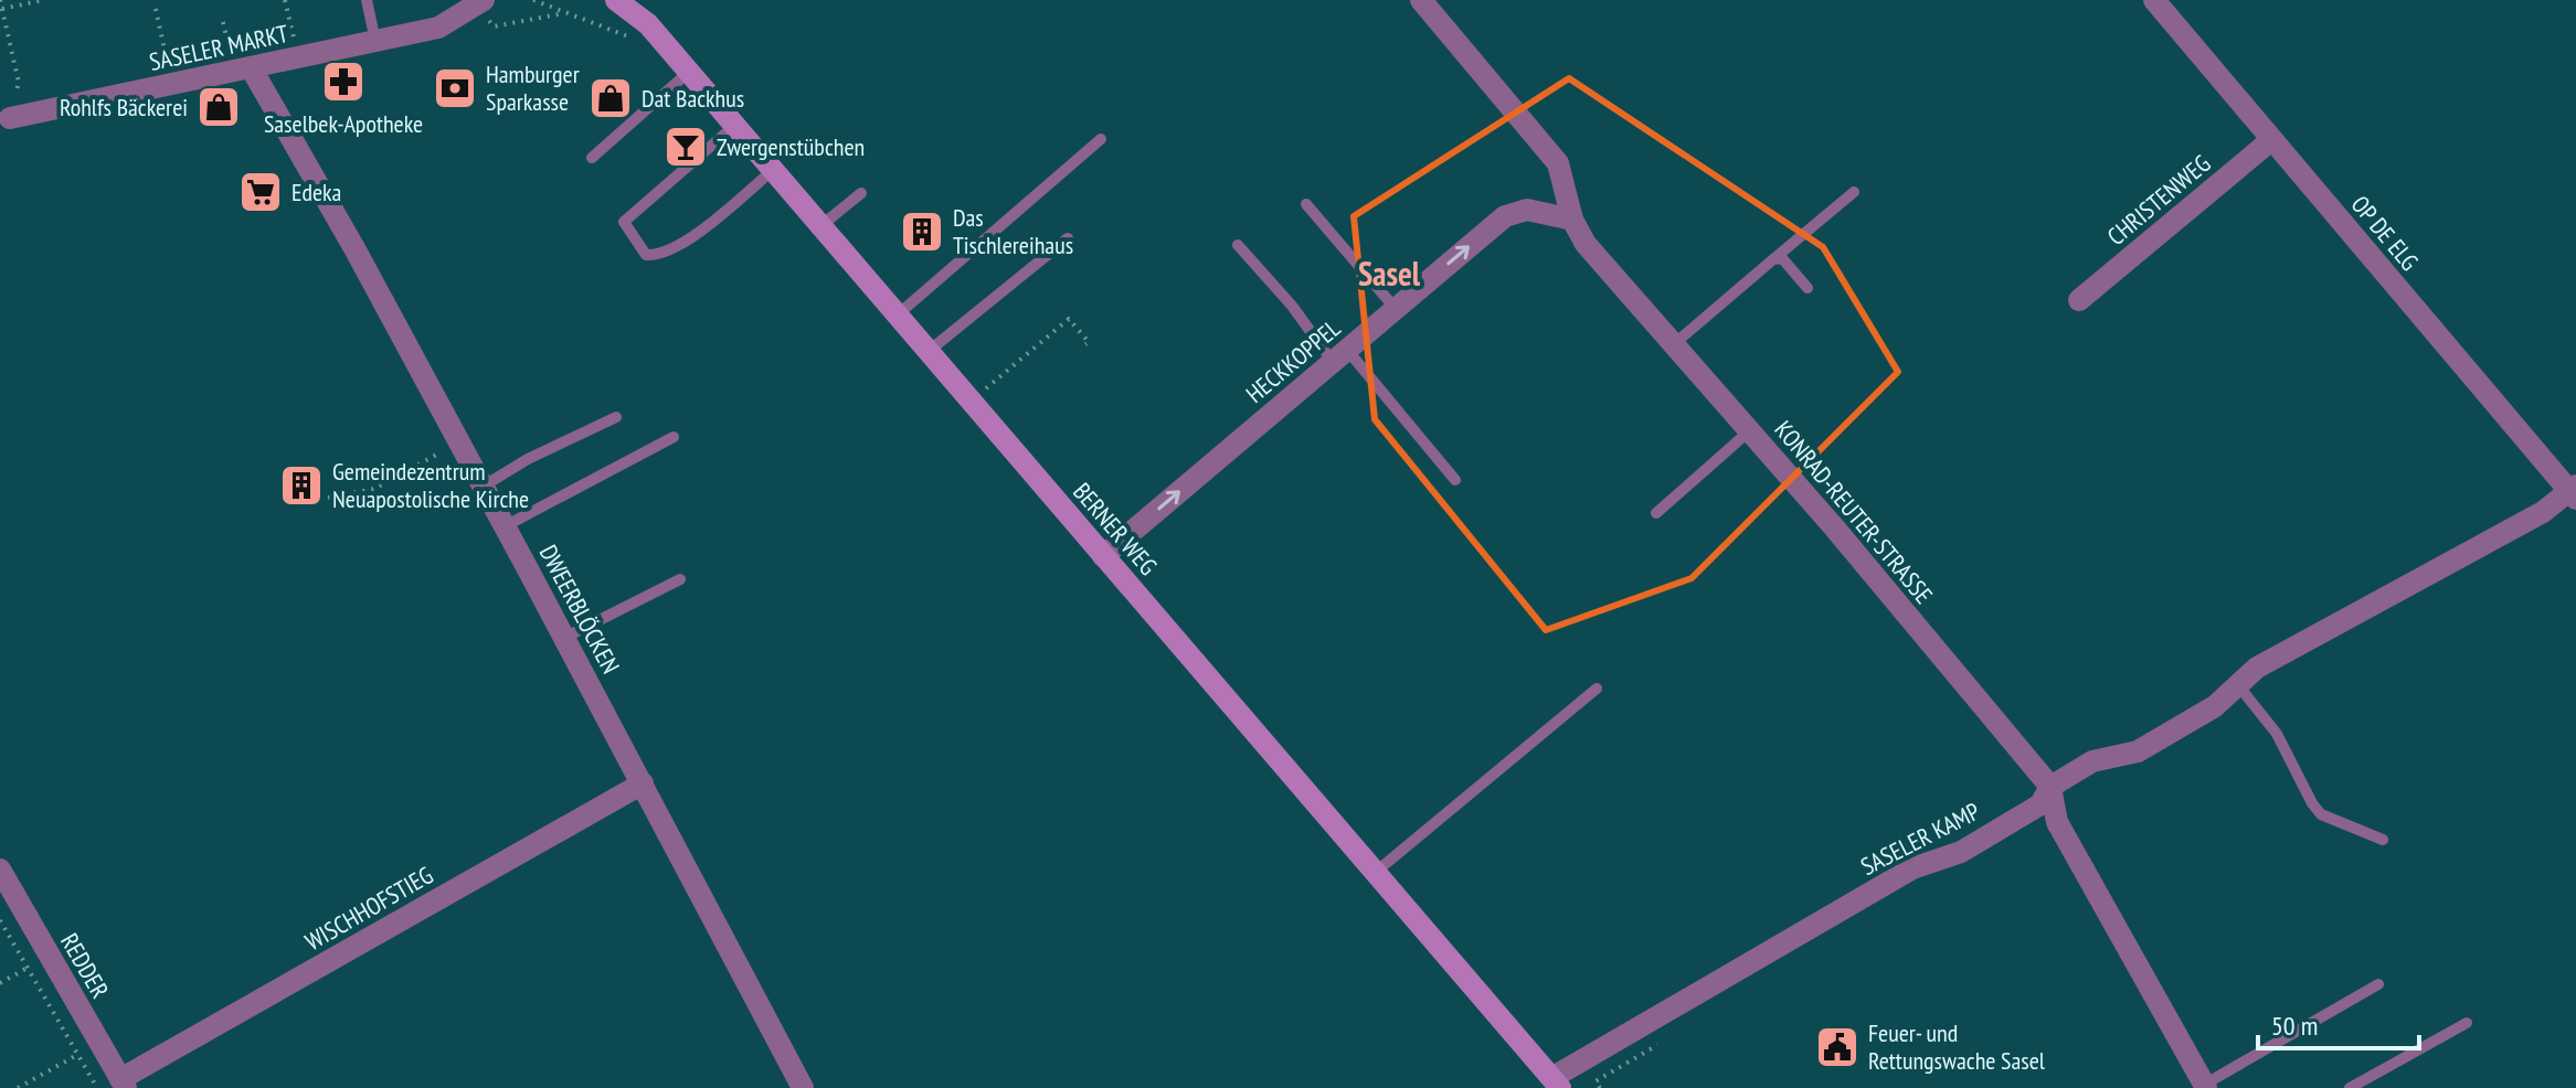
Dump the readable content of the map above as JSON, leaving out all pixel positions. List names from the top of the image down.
{
  "streets": {
    "street": [
      "SASELER MARKT",
      "CHRISTENWEG",
      "OP DE ELG",
      "HECKKOPPEL",
      "KONRAD-REUTER-STRASSE",
      "BERNER WEG",
      "DWEERBLÖCKEN",
      "SASELER KAMP",
      "WISCHHOFSTIEG",
      "REDDER"
    ]
  },
  "crossings": [
    ["SASELER MARKT", "DWEERBLÖCKEN"],
    ["CHRISTENWEG", "OP DE ELG"],
    ["OP DE ELG", "SASELER KAMP"],
    ["HECKKOPPEL", "KONRAD-REUTER-STRASSE"],
    ["HECKKOPPEL", "BERNER WEG"],
    ["KONRAD-REUTER-STRASSE", "SASELER KAMP"],
    ["BERNER WEG", "SASELER KAMP"],
    ["DWEERBLÖCKEN", "WISCHHOFSTIEG"],
    ["WISCHHOFSTIEG", "REDDER"]
  ],
  "one_way": ["HECKKOPPEL"],
  "districts": ["Sasel"],
  "places": {
    "pharmacy": ["Saselbek-Apotheke"],
    "bank": ["Hamburger Sparkasse"],
    "shop": ["Dat Backhus", "Rohlfs Bäckerei"],
    "bar": ["Zwergenstübchen"],
    "supermarket": ["Edeka"],
    "building": ["Das Tischlereihaus", "Gemeindezentrum Neuapostolische Kirche"],
    "public building": ["Feuer- und Rettungswache Sasel"]
  },
  "scale_bar": "50 m"
}
